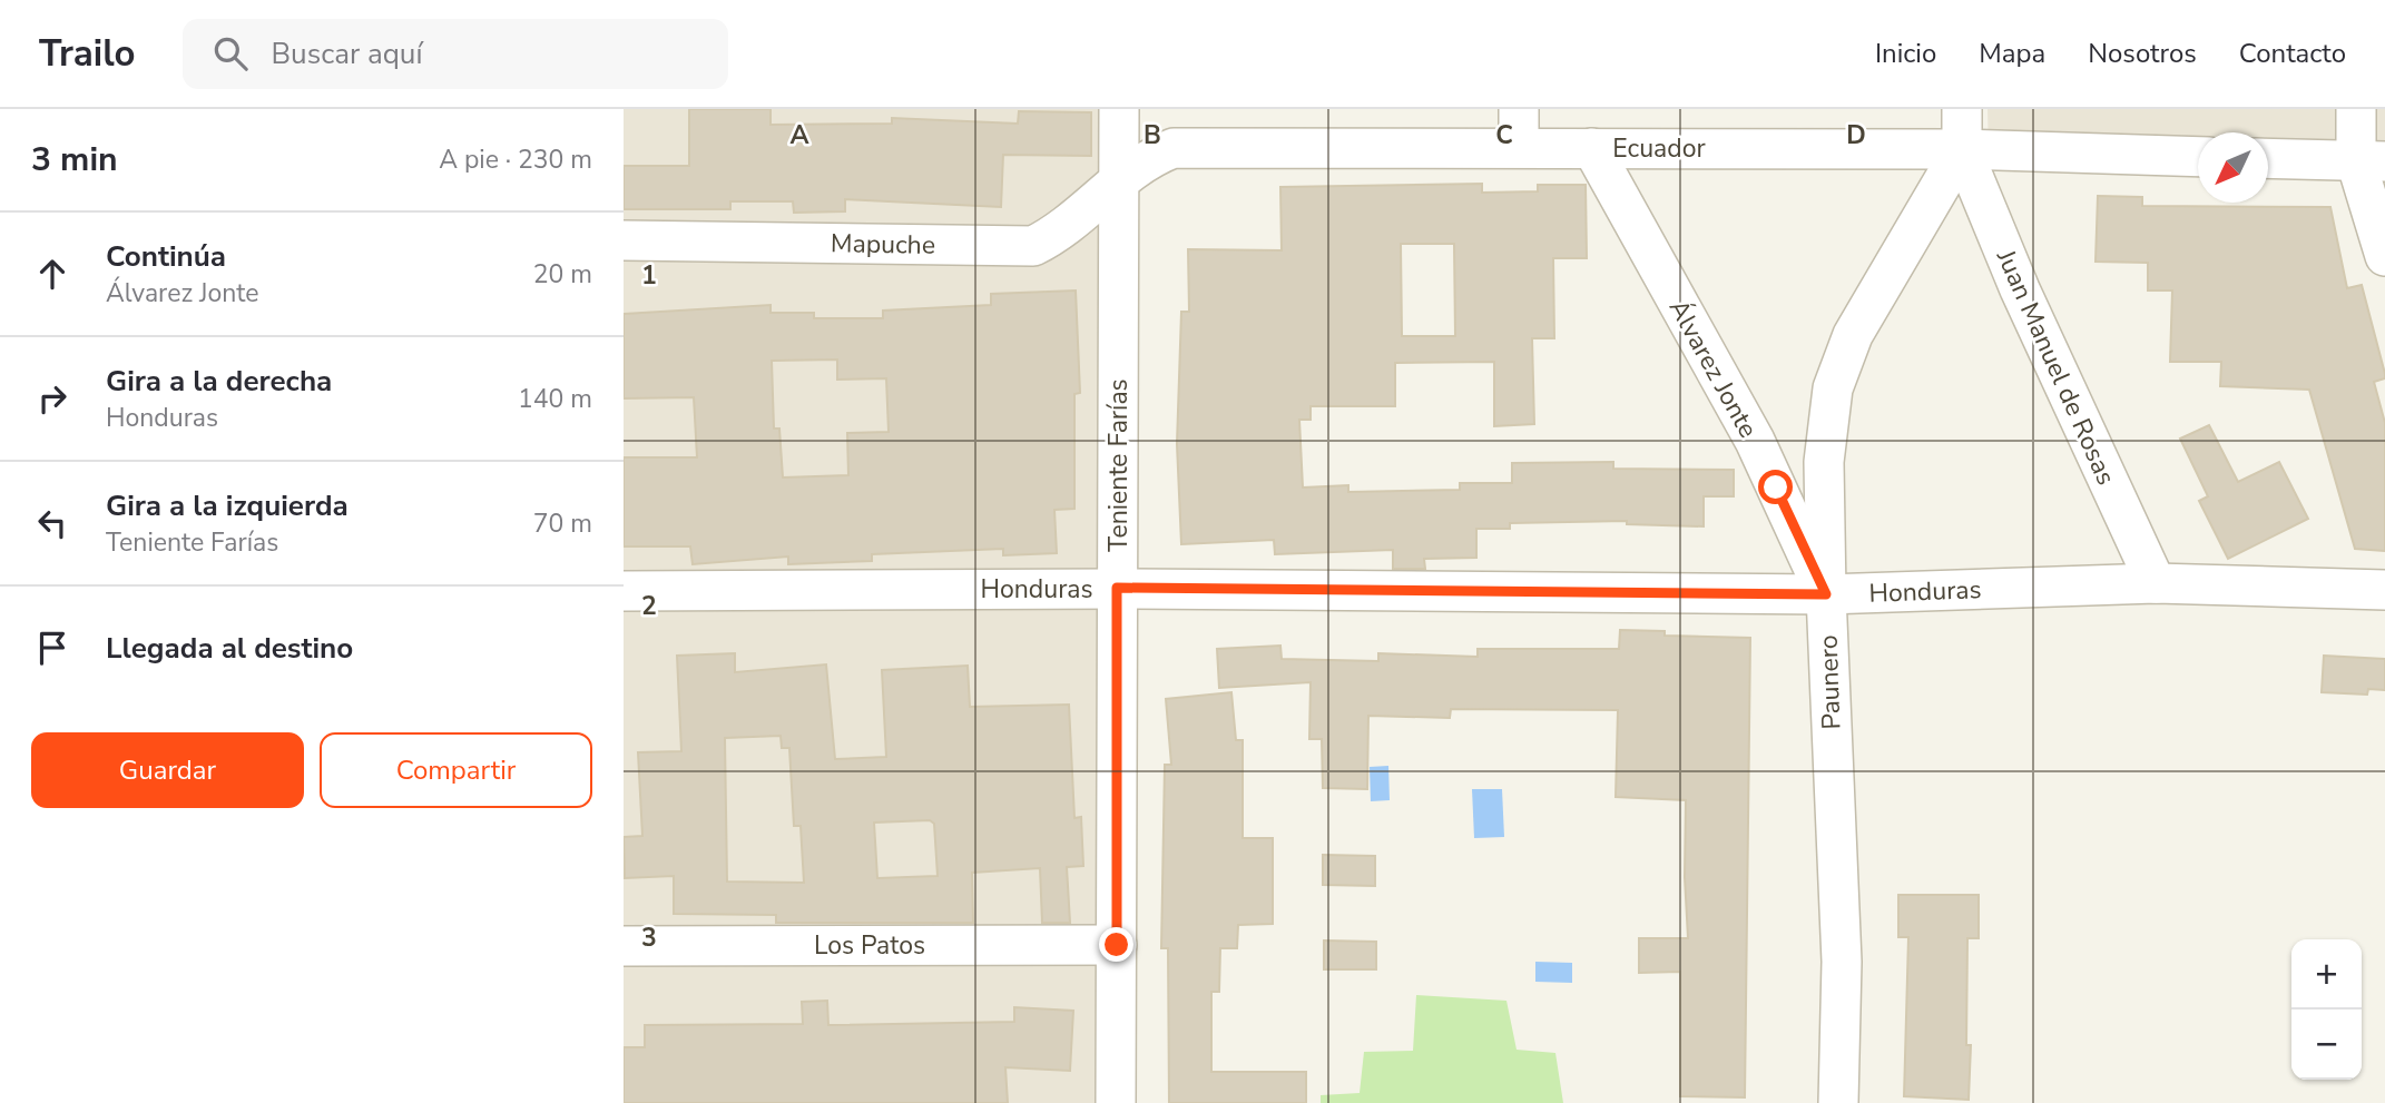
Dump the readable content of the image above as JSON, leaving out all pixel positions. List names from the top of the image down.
{
  "streets": {
    "street": [
      "Ecuador",
      "Mapuche",
      "Juan Manuel de Rosas",
      "Álvarez Jonte",
      "Teniente Farías",
      "Honduras",
      "Paunero",
      "Los Patos"
    ]
  },
  "crossings": [
    ["Ecuador", "Mapuche"],
    ["Ecuador", "Juan Manuel de Rosas"],
    ["Ecuador", "Álvarez Jonte"],
    ["Ecuador", "Teniente Farías"],
    ["Ecuador", "Paunero"],
    ["Mapuche", "Teniente Farías"],
    ["Juan Manuel de Rosas", "Honduras"],
    ["Juan Manuel de Rosas", "Paunero"],
    ["Álvarez Jonte", "Honduras"],
    ["Álvarez Jonte", "Paunero"],
    ["Teniente Farías", "Honduras"],
    ["Teniente Farías", "Los Patos"],
    ["Honduras", "Paunero"]
  ],
  "north": "bottom left",
  "page": {
    "header": "Trailo",
    "search": "Buscar aquí",
    "nav": [
      "Inicio",
      "Mapa",
      "Nosotros",
      "Contacto"
    ],
    "heading": ["3 min", "A pie · 230 m"],
    "list": [
      ["Continúa", "Álvarez Jonte", "20 m"],
      ["Gira a la derecha", "Honduras", "140 m"],
      ["Gira a la izquierda", "Teniente Farías", "70 m"],
      "Llegada al destino"
    ],
    "buttons": ["Guardar", "Compartir"],
    "map_buttons": ["+", "−"]
  },
  "grid": {
    "columns": [
      "A",
      "B",
      "C",
      "D"
    ],
    "rows": ["1", "2", "3"]
  }
}
